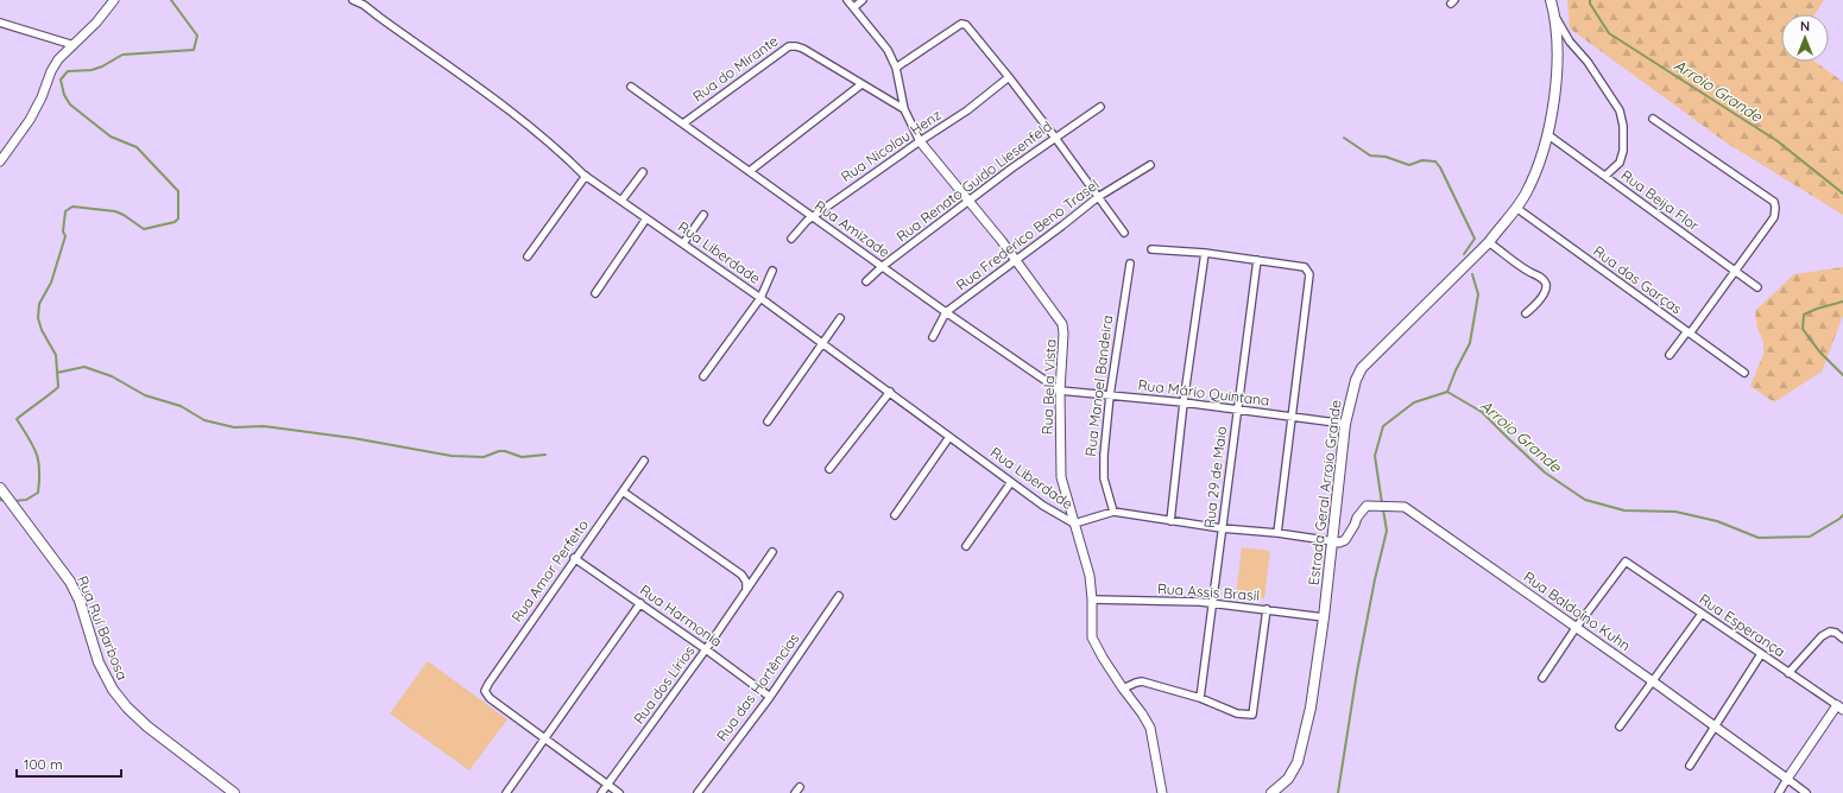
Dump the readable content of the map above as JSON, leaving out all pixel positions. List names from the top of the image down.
{
  "streets": {
    "main road": ["Estrada Geral Arroio Grande", "Rua Ruí Barbosa"],
    "street": [
      "Rua do Mirante",
      "Rua Nicolau Henz",
      "Rua Renato Guido Liesenfeld",
      "Rua Beija Flor",
      "Rua Amizade",
      "Rua Frederico Beno Trasel",
      "Rua Liberdade",
      "Rua das Garças",
      "Rua Manoel Bandeira",
      "Rua Bela Vista",
      "Rua Mário Quintana",
      "Rua 29 de Maio",
      "Rua Amor Perfeito",
      "Rua Assis Brasil",
      "Rua Baldoíno Kuhn",
      "Rua Harmonia",
      "Rua Esperança",
      "Rua dos Lírios",
      "Rua das Hortências"
    ]
  },
  "crossings": [
    ["Rua do Mirante", "Rua Amizade"],
    ["Rua do Mirante", "Rua Bela Vista"],
    ["Rua Nicolau Henz", "Rua Amizade"],
    ["Rua Nicolau Henz", "Rua Bela Vista"],
    ["Rua Renato Guido Liesenfeld", "Rua Amizade"],
    ["Rua Renato Guido Liesenfeld", "Rua Bela Vista"],
    ["Rua Beija Flor", "Estrada Geral Arroio Grande"],
    ["Rua Amizade", "Rua Frederico Beno Trasel"],
    ["Rua Amizade", "Rua Bela Vista"],
    ["Rua Amizade", "Rua Mário Quintana"],
    ["Rua Frederico Beno Trasel", "Rua Bela Vista"],
    ["Rua Liberdade", "Rua Bela Vista"],
    ["Rua das Garças", "Estrada Geral Arroio Grande"],
    ["Rua Manoel Bandeira", "Rua Mário Quintana"],
    ["Rua Bela Vista", "Rua Mário Quintana"],
    ["Rua Bela Vista", "Rua Assis Brasil"],
    ["Rua Mário Quintana", "Rua 29 de Maio"],
    ["Rua Mário Quintana", "Estrada Geral Arroio Grande"],
    ["Rua 29 de Maio", "Rua Assis Brasil"],
    ["Estrada Geral Arroio Grande", "Rua Assis Brasil"],
    ["Estrada Geral Arroio Grande", "Rua Baldoíno Kuhn"],
    ["Rua Amor Perfeito", "Rua Harmonia"],
    ["Rua Baldoíno Kuhn", "Rua Esperança"],
    ["Rua Harmonia", "Rua dos Lírios"],
    ["Rua Harmonia", "Rua das Hortências"]
  ],
  "water": ["Arroio Grande"],
  "scale_bar": "100 m",
  "north": "top"
}
